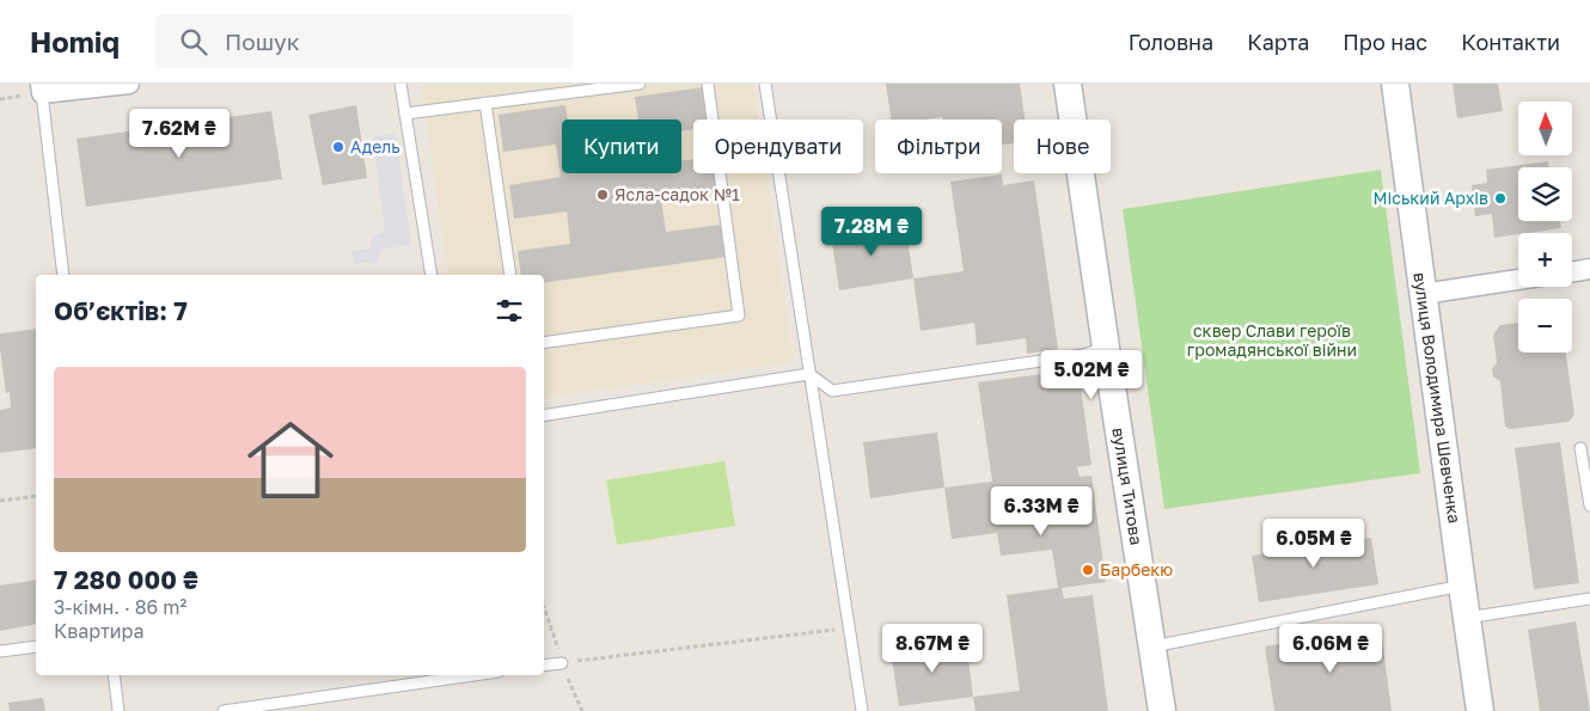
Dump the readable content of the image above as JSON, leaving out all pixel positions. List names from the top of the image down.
{
  "streets": {
    "street": ["вулиця Володимира Шевченка", "вулиця Титова"]
  },
  "parks": ["сквер Слави героїв громадянської війни"],
  "places": [
    "Адель",
    "Ясла-садок №1",
    "Міський Архів",
    "Барбекю"
  ],
  "north": "top",
  "page": {
    "header": "Homiq",
    "search": "Пошук",
    "nav": [
      "Головна",
      "Карта",
      "Про нас",
      "Контакти"
    ],
    "map_buttons": ["+", "−"],
    "price": [
      "7.62M ₴",
      "7.28M ₴",
      "5.02M ₴",
      "6.33M ₴",
      "6.05M ₴",
      "8.67M ₴",
      "6.06M ₴"
    ],
    "chip": [
      "Купити",
      "Орендувати",
      "Фільтри",
      "Нове"
    ],
    "heading": "Об’єктів: 7",
    "list": [
      {
        "name": "7 280 000 ₴",
        "note": "3-кімн. · 86 m² · Квартира"
      }
    ]
  }
}
